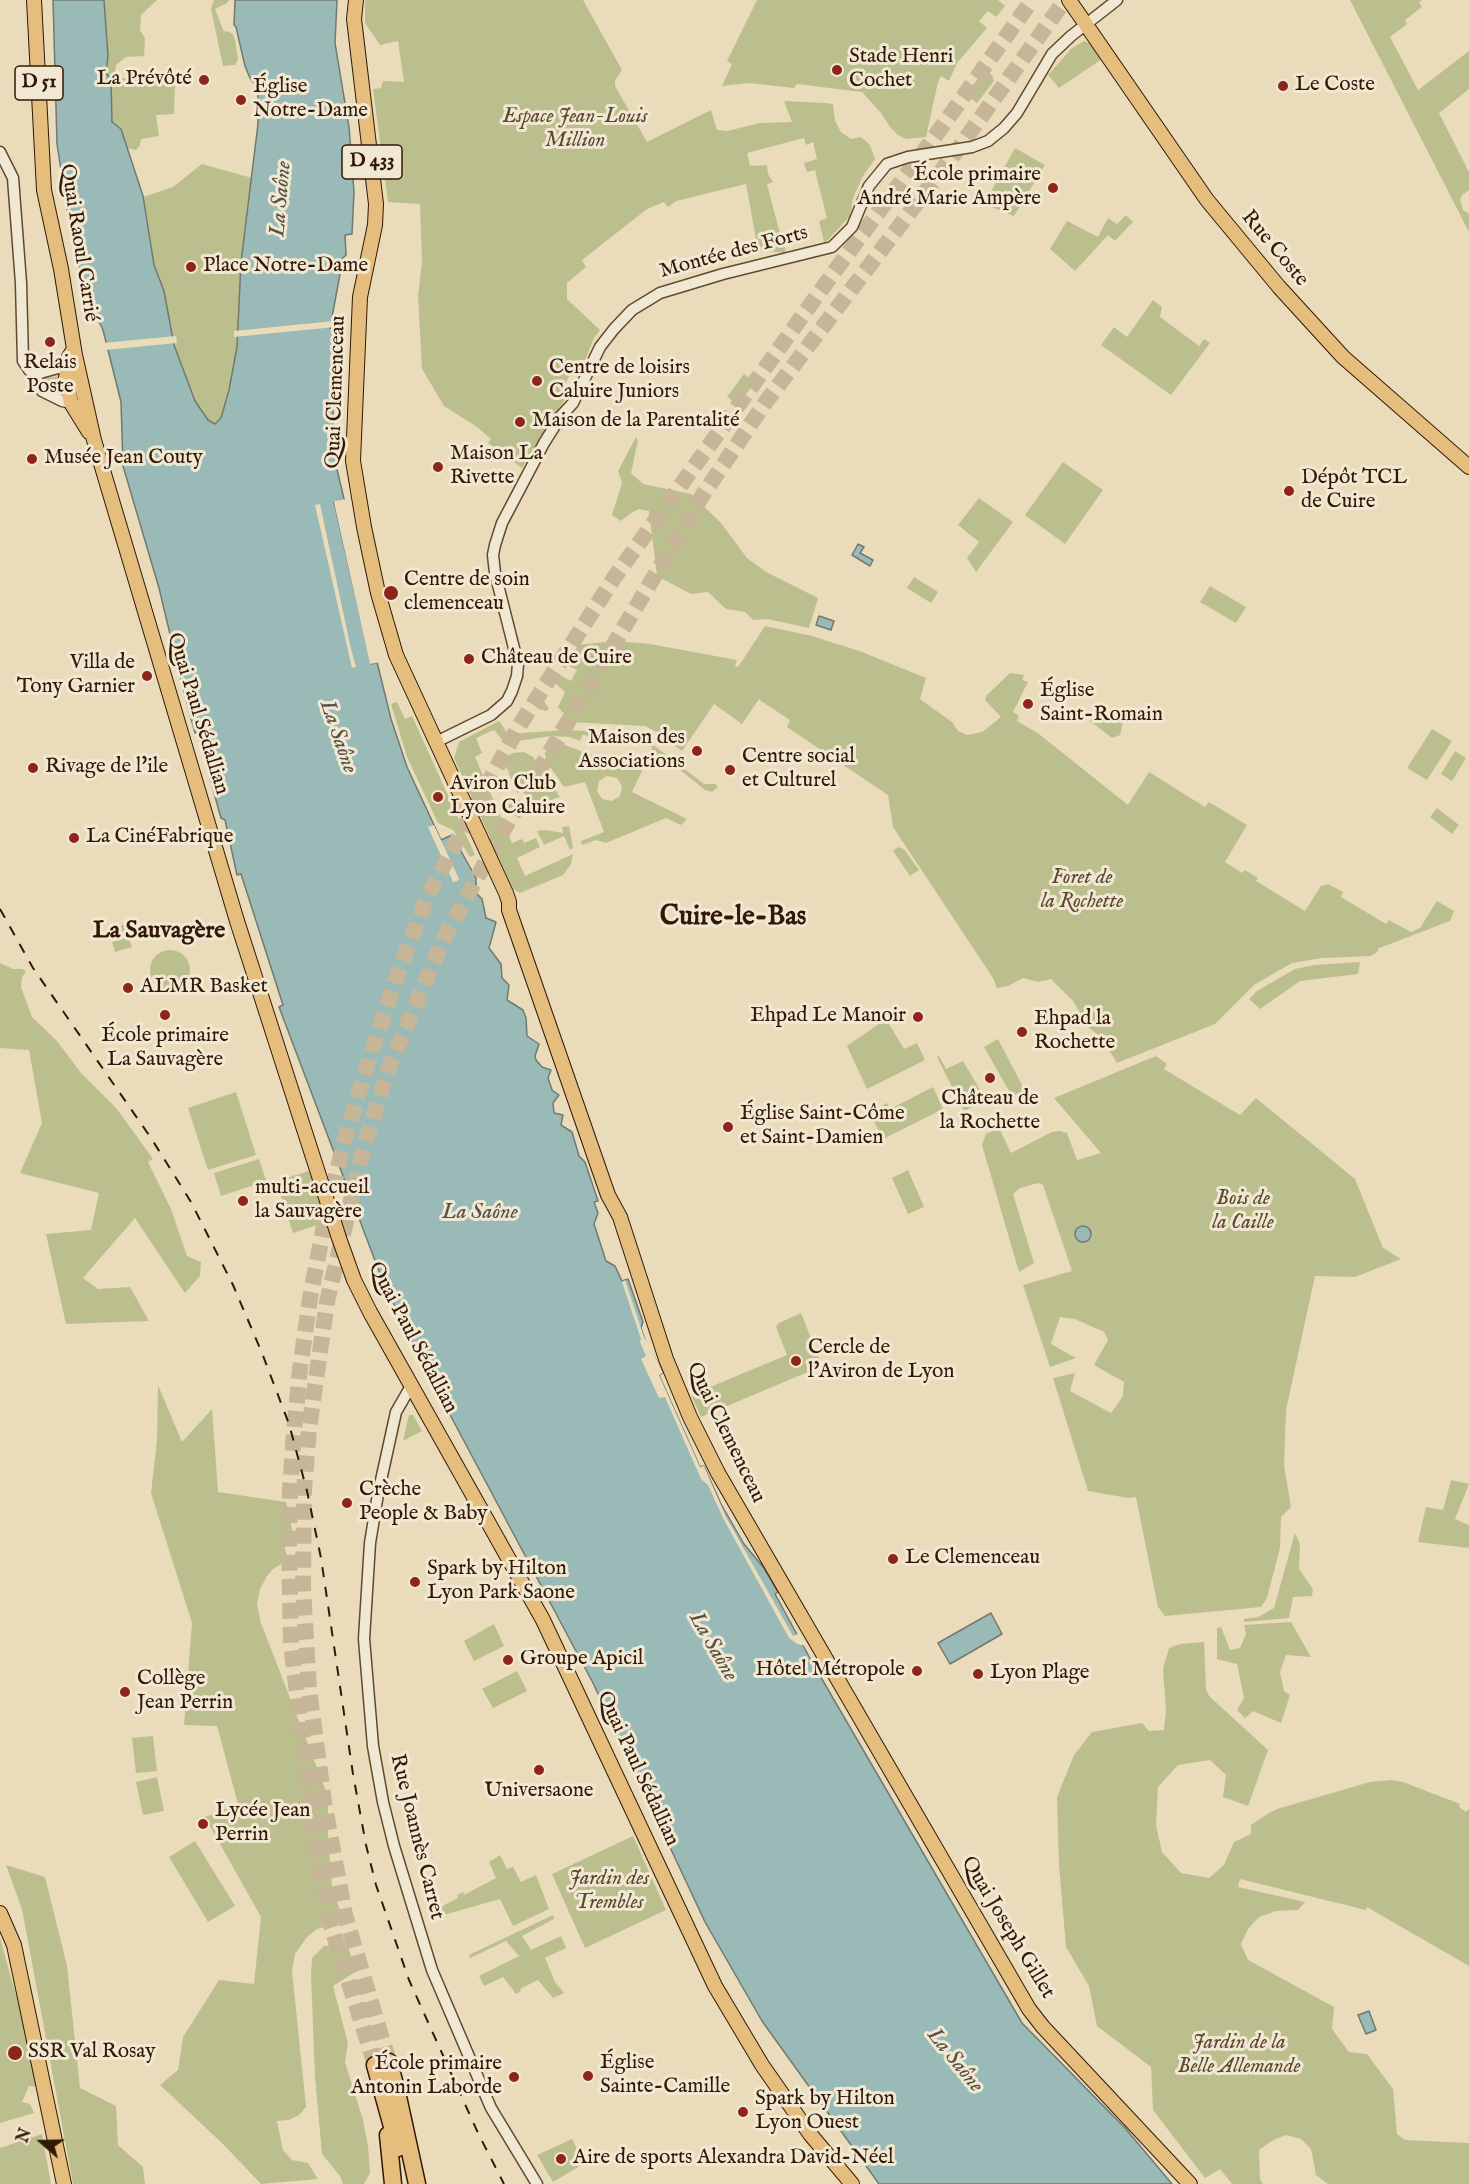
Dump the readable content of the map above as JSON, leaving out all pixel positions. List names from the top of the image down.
{
  "streets": {
    "main road": [
      "D 51",
      "D 433",
      "Quai Raoul Carrié",
      "Rue Coste",
      "Quai Clemenceau",
      "Quai Paul Sédallian",
      "Quai Joseph Gillet"
    ],
    "street": ["Montée des Forts", "Rue Joannès Carret"]
  },
  "crossings": [
    ["Quai Raoul Carrié", "Quai Paul Sédallian"],
    ["Rue Coste", "Montée des Forts"],
    ["Montée des Forts", "Quai Clemenceau"],
    ["Quai Clemenceau", "Quai Joseph Gillet"],
    ["Quai Paul Sédallian", "Rue Joannès Carret"]
  ],
  "districts": ["Cuire-le-Bas", "La Sauvagère"],
  "water": ["La Saône"],
  "parks": [
    "Espace Jean-Louis Million",
    "Foret de la Rochette",
    "Bois de la Caille",
    "Jardin des Trembles",
    "Jardin de la Belle Allemande"
  ],
  "places": [
    "Stade Henri Cochet",
    "La Prévôté",
    "Le Coste",
    "Église Notre-Dame",
    "École primaire André Marie Ampère",
    "Place Notre-Dame",
    "Relais Poste",
    "Centre de loisirs Caluire Juniors",
    "Maison de la Parentalité",
    "Musée Jean Couty",
    "Maison La Rivette",
    "Dépôt TCL de Cuire",
    "Centre de soin clemenceau",
    "Château de Cuire",
    "Villa de Tony Garnier",
    "Église Saint-Romain",
    "Maison des Associations",
    "Rivage de l'ile",
    "Centre social et Culturel",
    "Aviron Club Lyon Caluire",
    "La CinéFabrique",
    "ALMR Basket",
    "École primaire La Sauvagère",
    "Ehpad Le Manoir",
    "Ehpad la Rochette",
    "Château de la Rochette",
    "Église Saint-Côme et Saint-Damien",
    "multi-accueil la Sauvagère",
    "Cercle de l'Aviron de Lyon",
    "Crèche People & Baby",
    "Le Clemenceau",
    "Spark by Hilton Lyon Park Saone",
    "Groupe Apicil",
    "Hôtel Métropole",
    "Lyon Plage",
    "Collège Jean Perrin",
    "Universaone",
    "Lycée Jean Perrin",
    "SSR Val Rosay",
    "Église Sainte-Camille",
    "École primaire Antonin Laborde",
    "Spark by Hilton Lyon Ouest",
    "Aire de sports Alexandra David-Néel"
  ],
  "north": "left"
}
